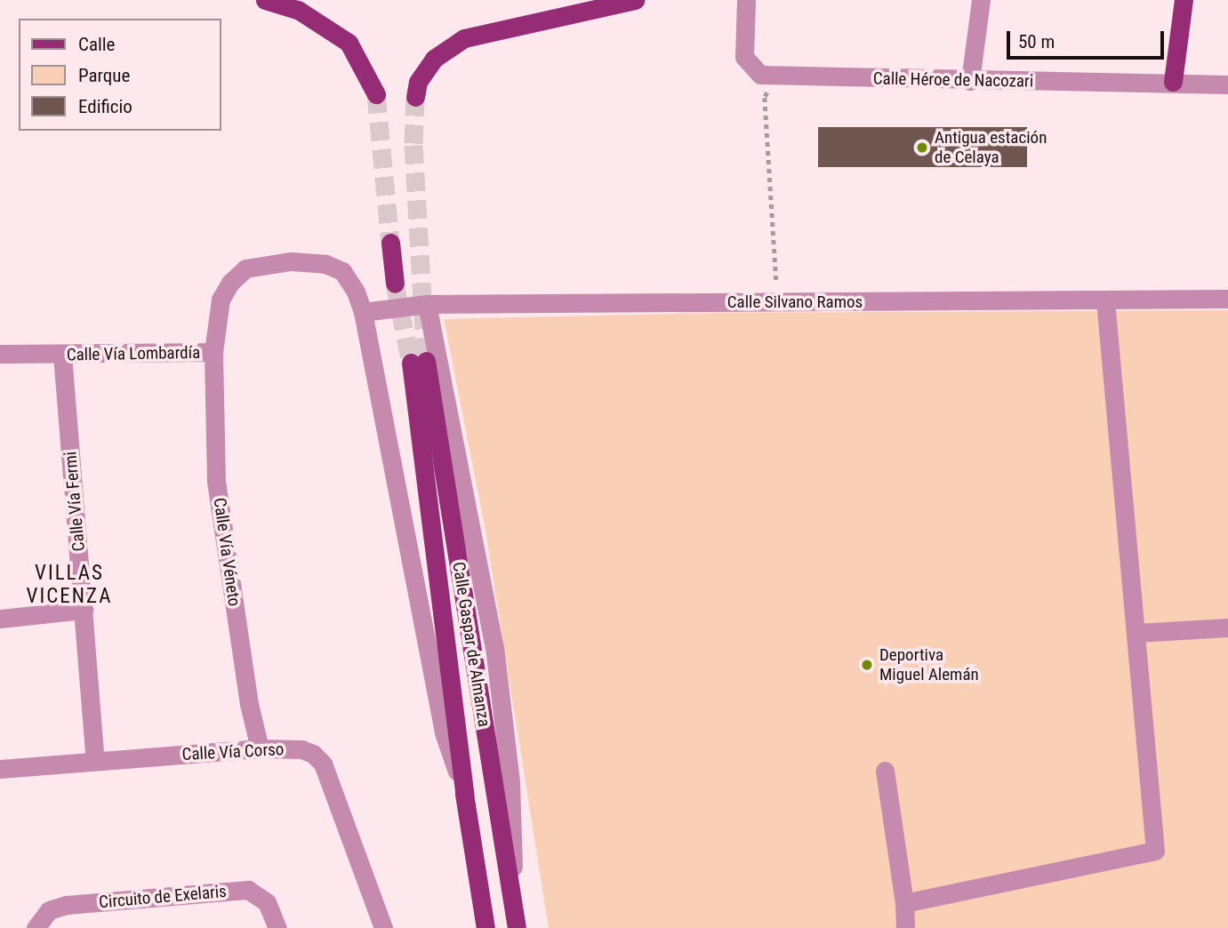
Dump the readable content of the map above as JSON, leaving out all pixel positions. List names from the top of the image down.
{
  "streets": {
    "main road": ["Calle Gaspar de Almanza"],
    "street": [
      "Calle Héroe de Nacozari",
      "Calle Silvano Ramos",
      "Calle Vía Lombardía",
      "Calle Vía Fermi",
      "Calle Vía Véneto",
      "Calle Vía Corso",
      "Circuito de Exelaris"
    ]
  },
  "crossings": [
    ["Calle Silvano Ramos", "Calle Vía Lombardía"],
    ["Calle Vía Lombardía", "Calle Vía Fermi"],
    ["Calle Vía Lombardía", "Calle Vía Véneto"],
    ["Calle Vía Lombardía", "Calle Gaspar de Almanza"],
    ["Calle Vía Fermi", "Calle Vía Corso"],
    ["Calle Vía Véneto", "Calle Vía Corso"]
  ],
  "districts": ["VILLAS VICENZA"],
  "places": ["Antigua estación de Celaya", "Deportiva Miguel Alemán"],
  "legend": ["Calle", "Parque", "Edificio"],
  "scale_bar": "50 m"
}
